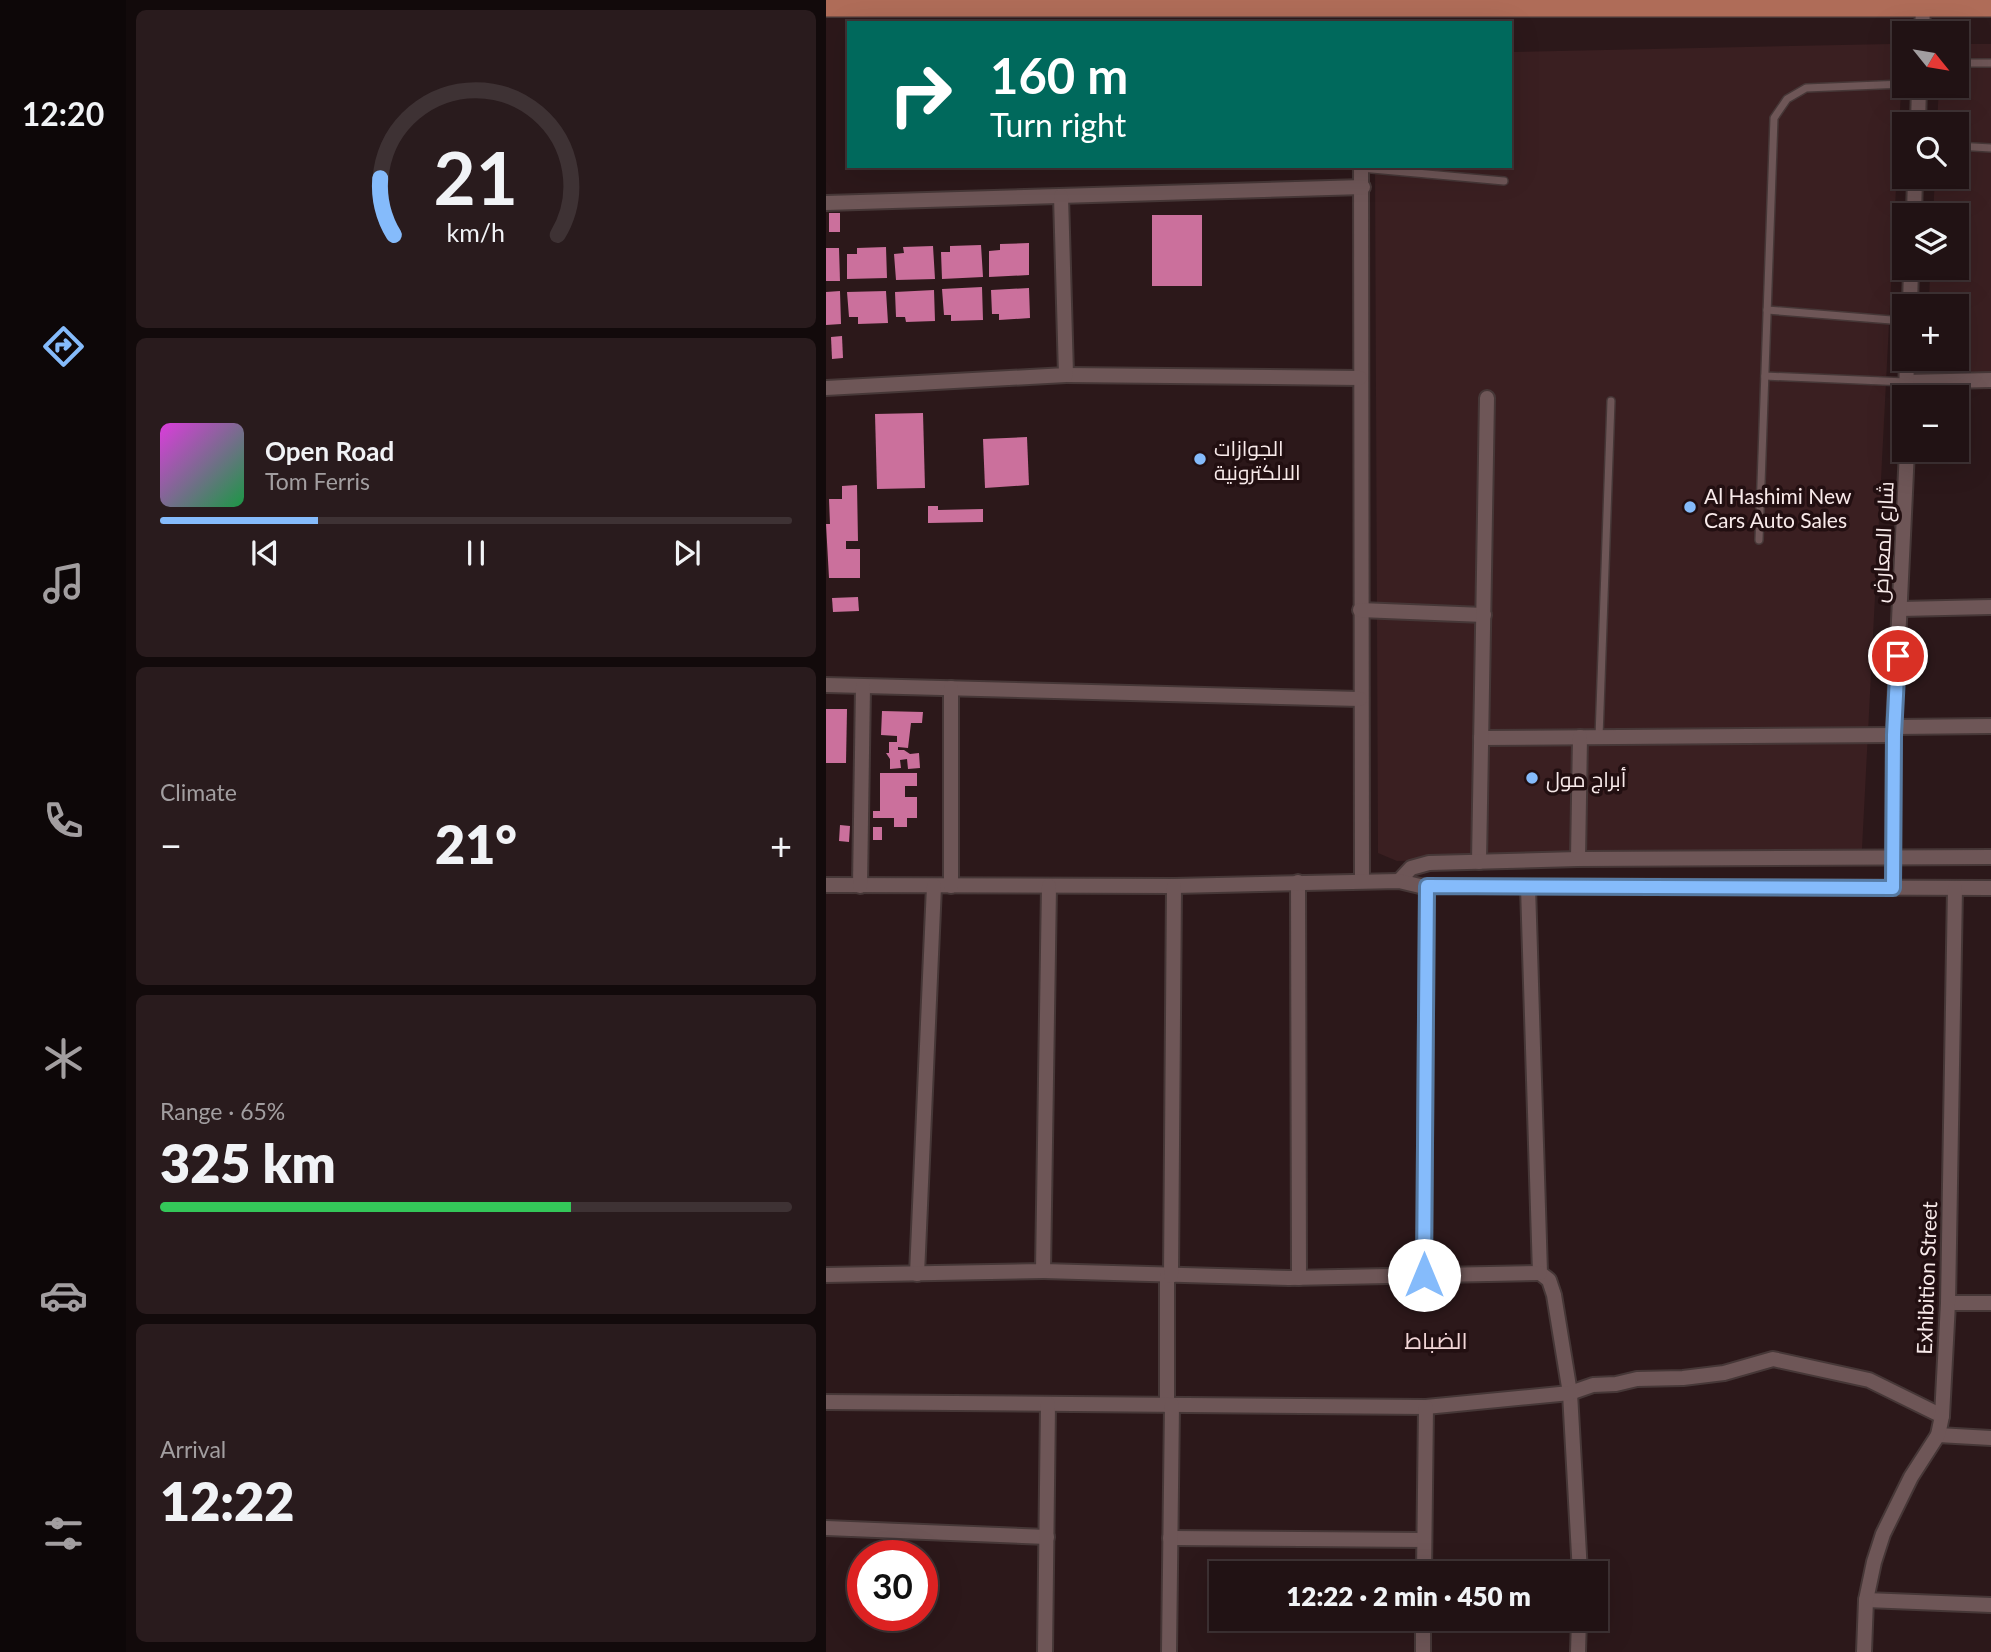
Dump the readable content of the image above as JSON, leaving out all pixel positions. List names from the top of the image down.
{
  "streets": {
    "street": ["شارع المعارض", "Exhibition Street"]
  },
  "districts": ["الضباط"],
  "places": ["الجوازات الالكترونية", "Al Hashimi New Cars Auto Sales", "أبراج مول"],
  "north": "bottom right",
  "page": {
    "tabs": "12:20",
    "map_buttons": ["+", "−"],
    "turn": ["160 m", "Turn right"],
    "song": ["Open Road", "Tom Ferris"],
    "tile": [
      "Climate",
      ["Range · 65%", "325 km"],
      ["Arrival", "12:22"]
    ],
    "heat": ["−", "21°", "+"],
    "limit": "30",
    "trip": "12:22 · 2 min · 450 m",
    "gauge": ["21", "km/h"]
  }
}
